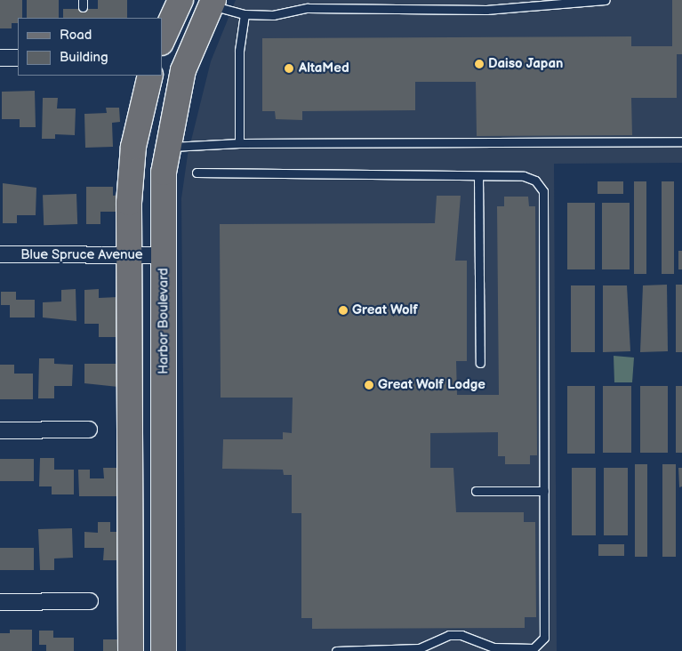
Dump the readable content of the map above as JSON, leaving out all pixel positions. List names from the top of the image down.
{
  "streets": {
    "main road": ["Harbor Boulevard"],
    "street": ["Blue Spruce Avenue"]
  },
  "crossings": [
    ["Blue Spruce Avenue", "Harbor Boulevard"]
  ],
  "places": [
    "Daiso Japan",
    "AltaMed",
    "Great Wolf",
    "Great Wolf Lodge"
  ],
  "legend": ["Road", "Building"]
}
